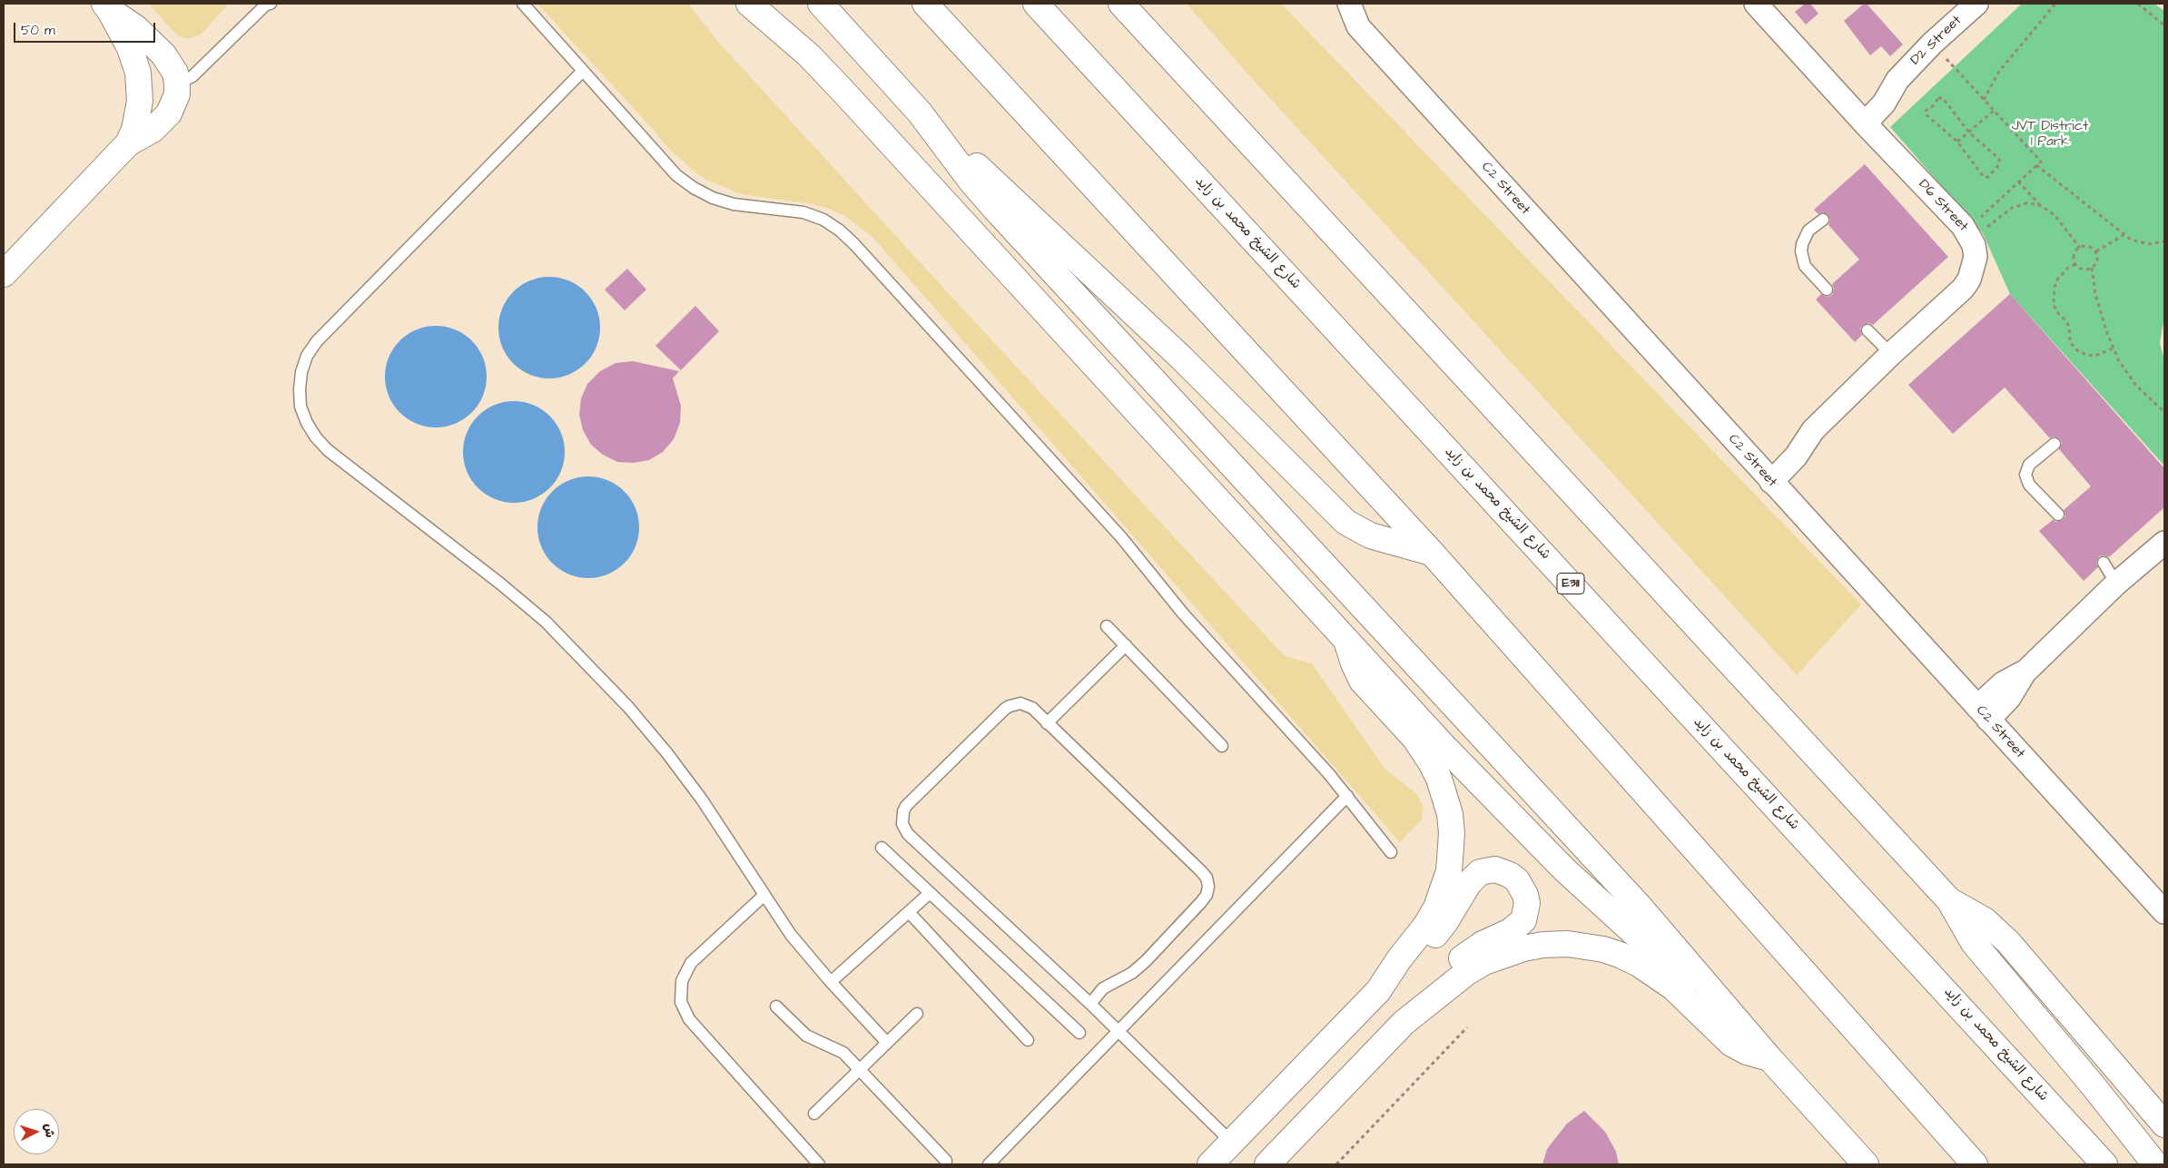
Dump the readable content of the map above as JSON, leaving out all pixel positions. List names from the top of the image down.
{
  "streets": {
    "main road": ["شارع الشيخ محمد بن زايد", "E311"],
    "street": ["D2 Street", "C2 Street", "D6 Street"]
  },
  "crossings": [
    ["D2 Street", "D6 Street"],
    ["C2 Street", "D6 Street"]
  ],
  "parks": ["JVT District 1 Park"],
  "scale_bar": "50 m",
  "north": "right"
}
